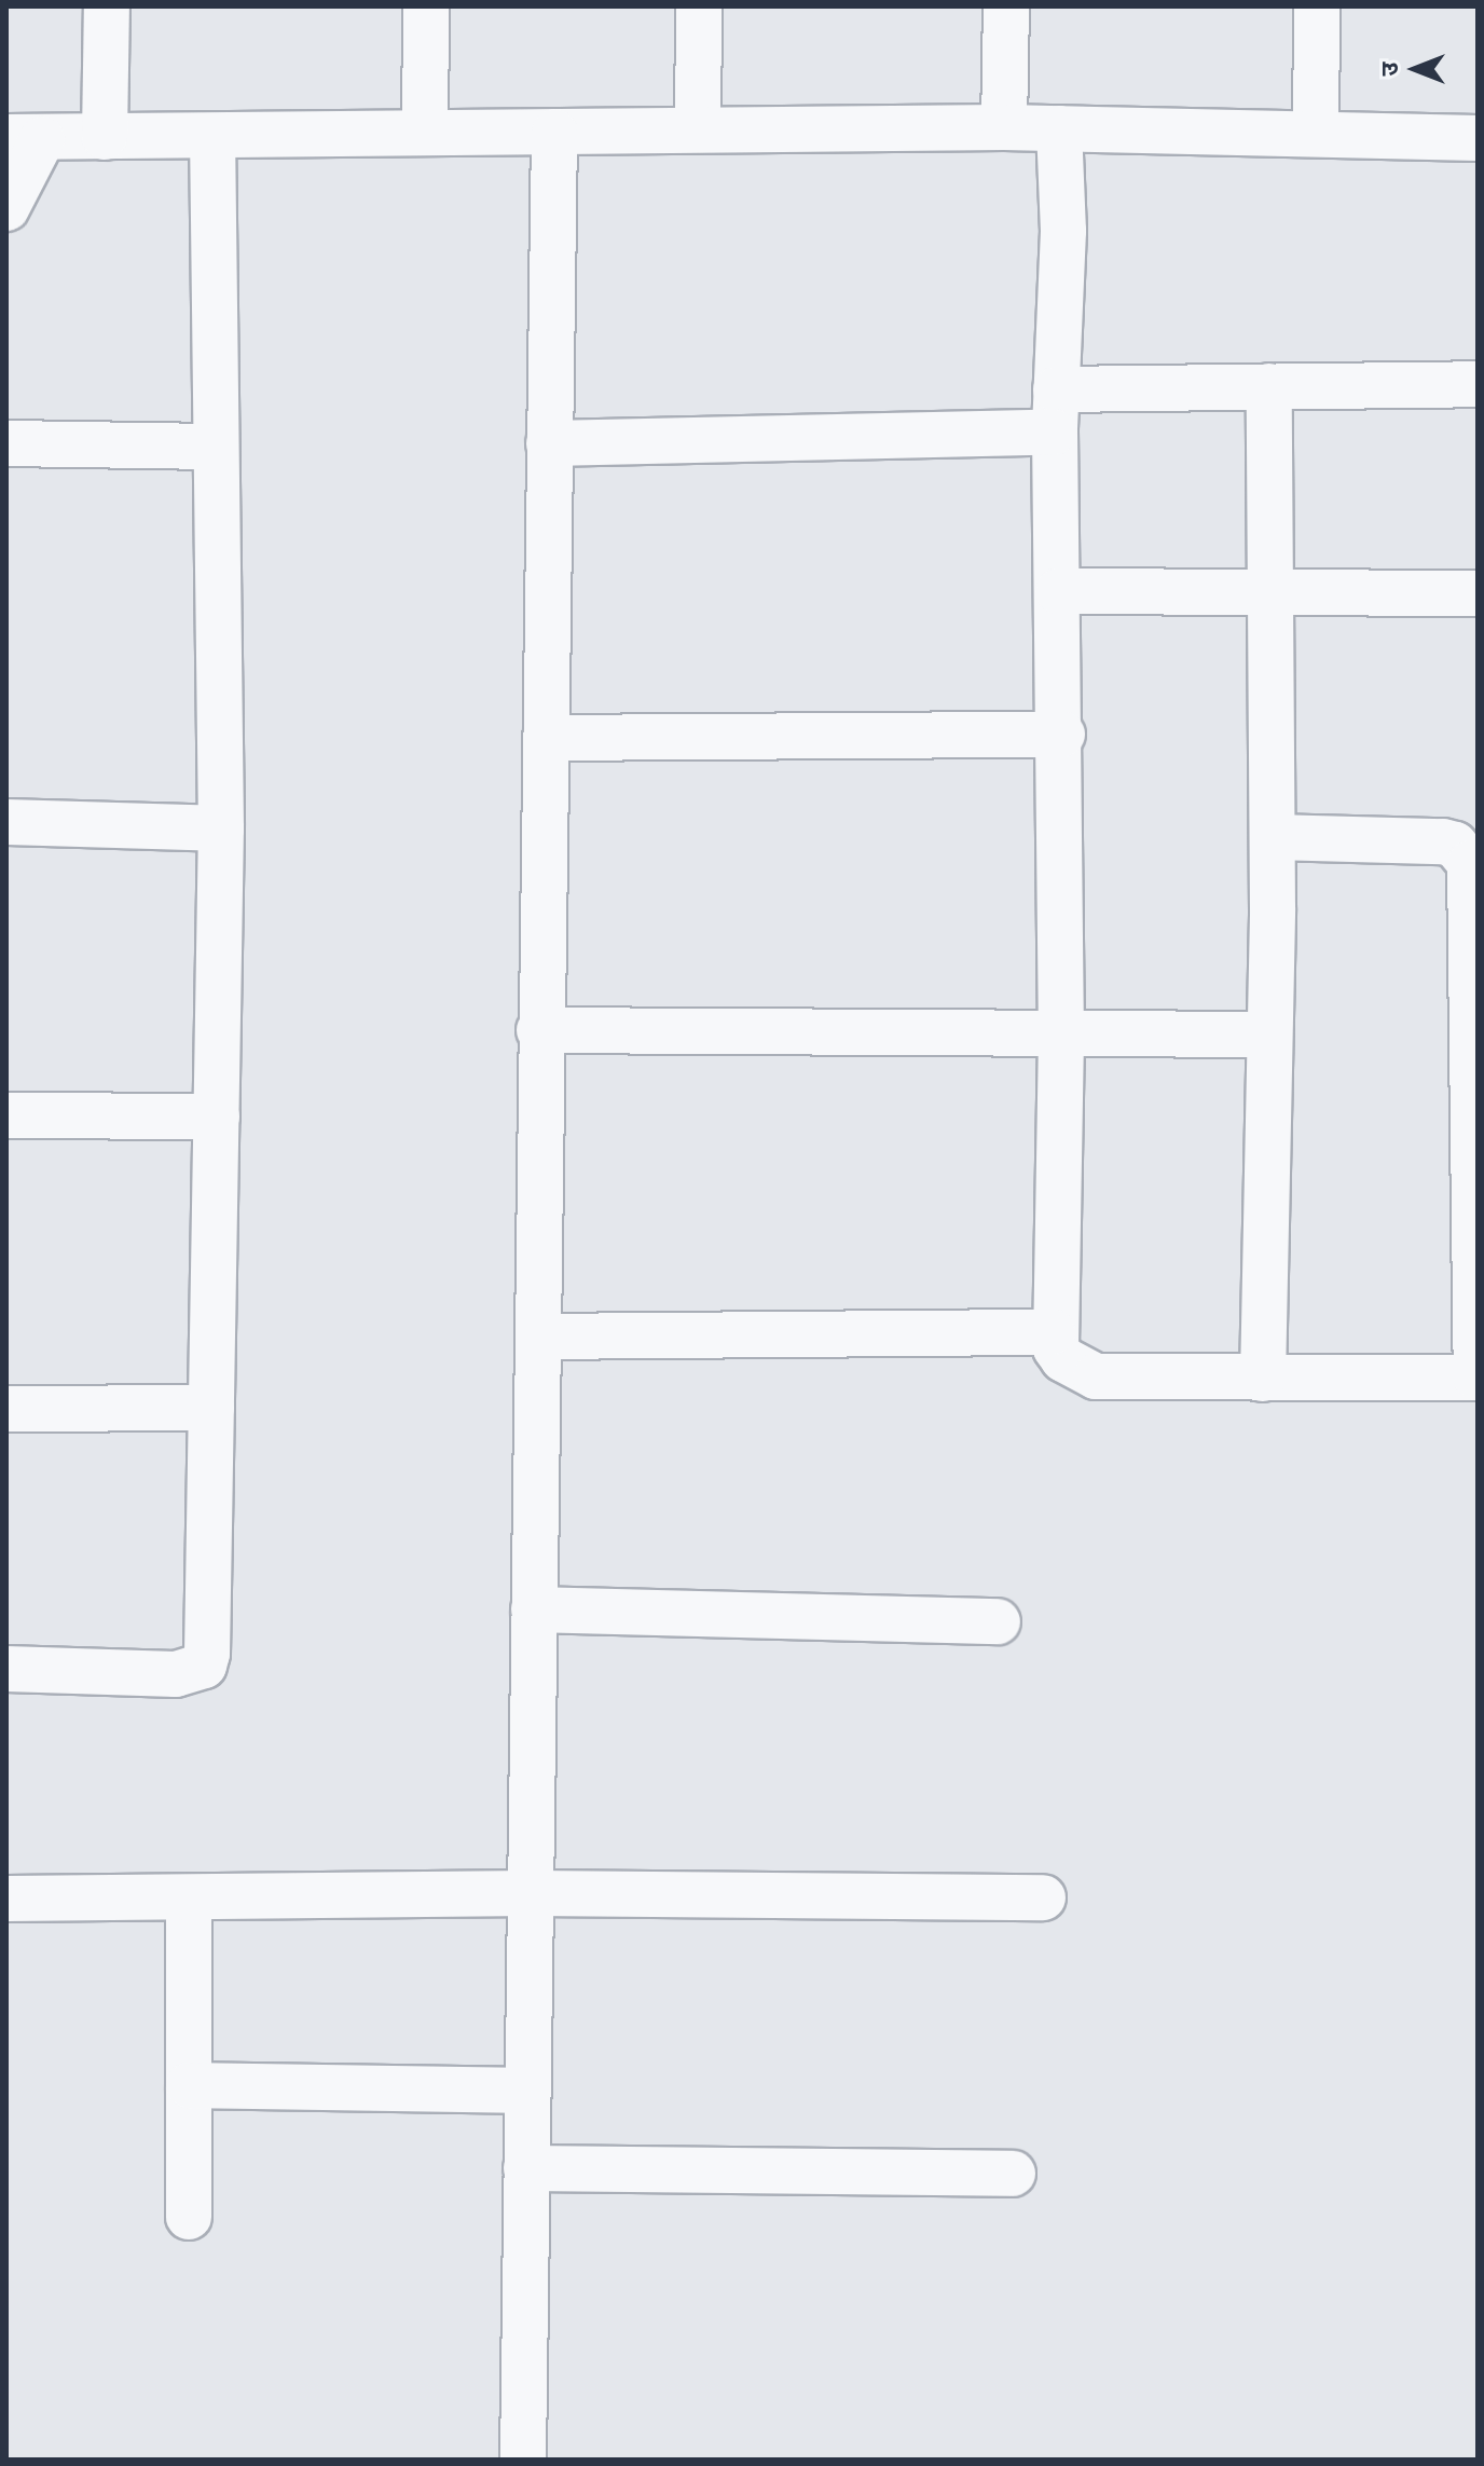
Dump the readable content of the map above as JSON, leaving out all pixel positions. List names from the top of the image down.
{
  "north": "left"
}
